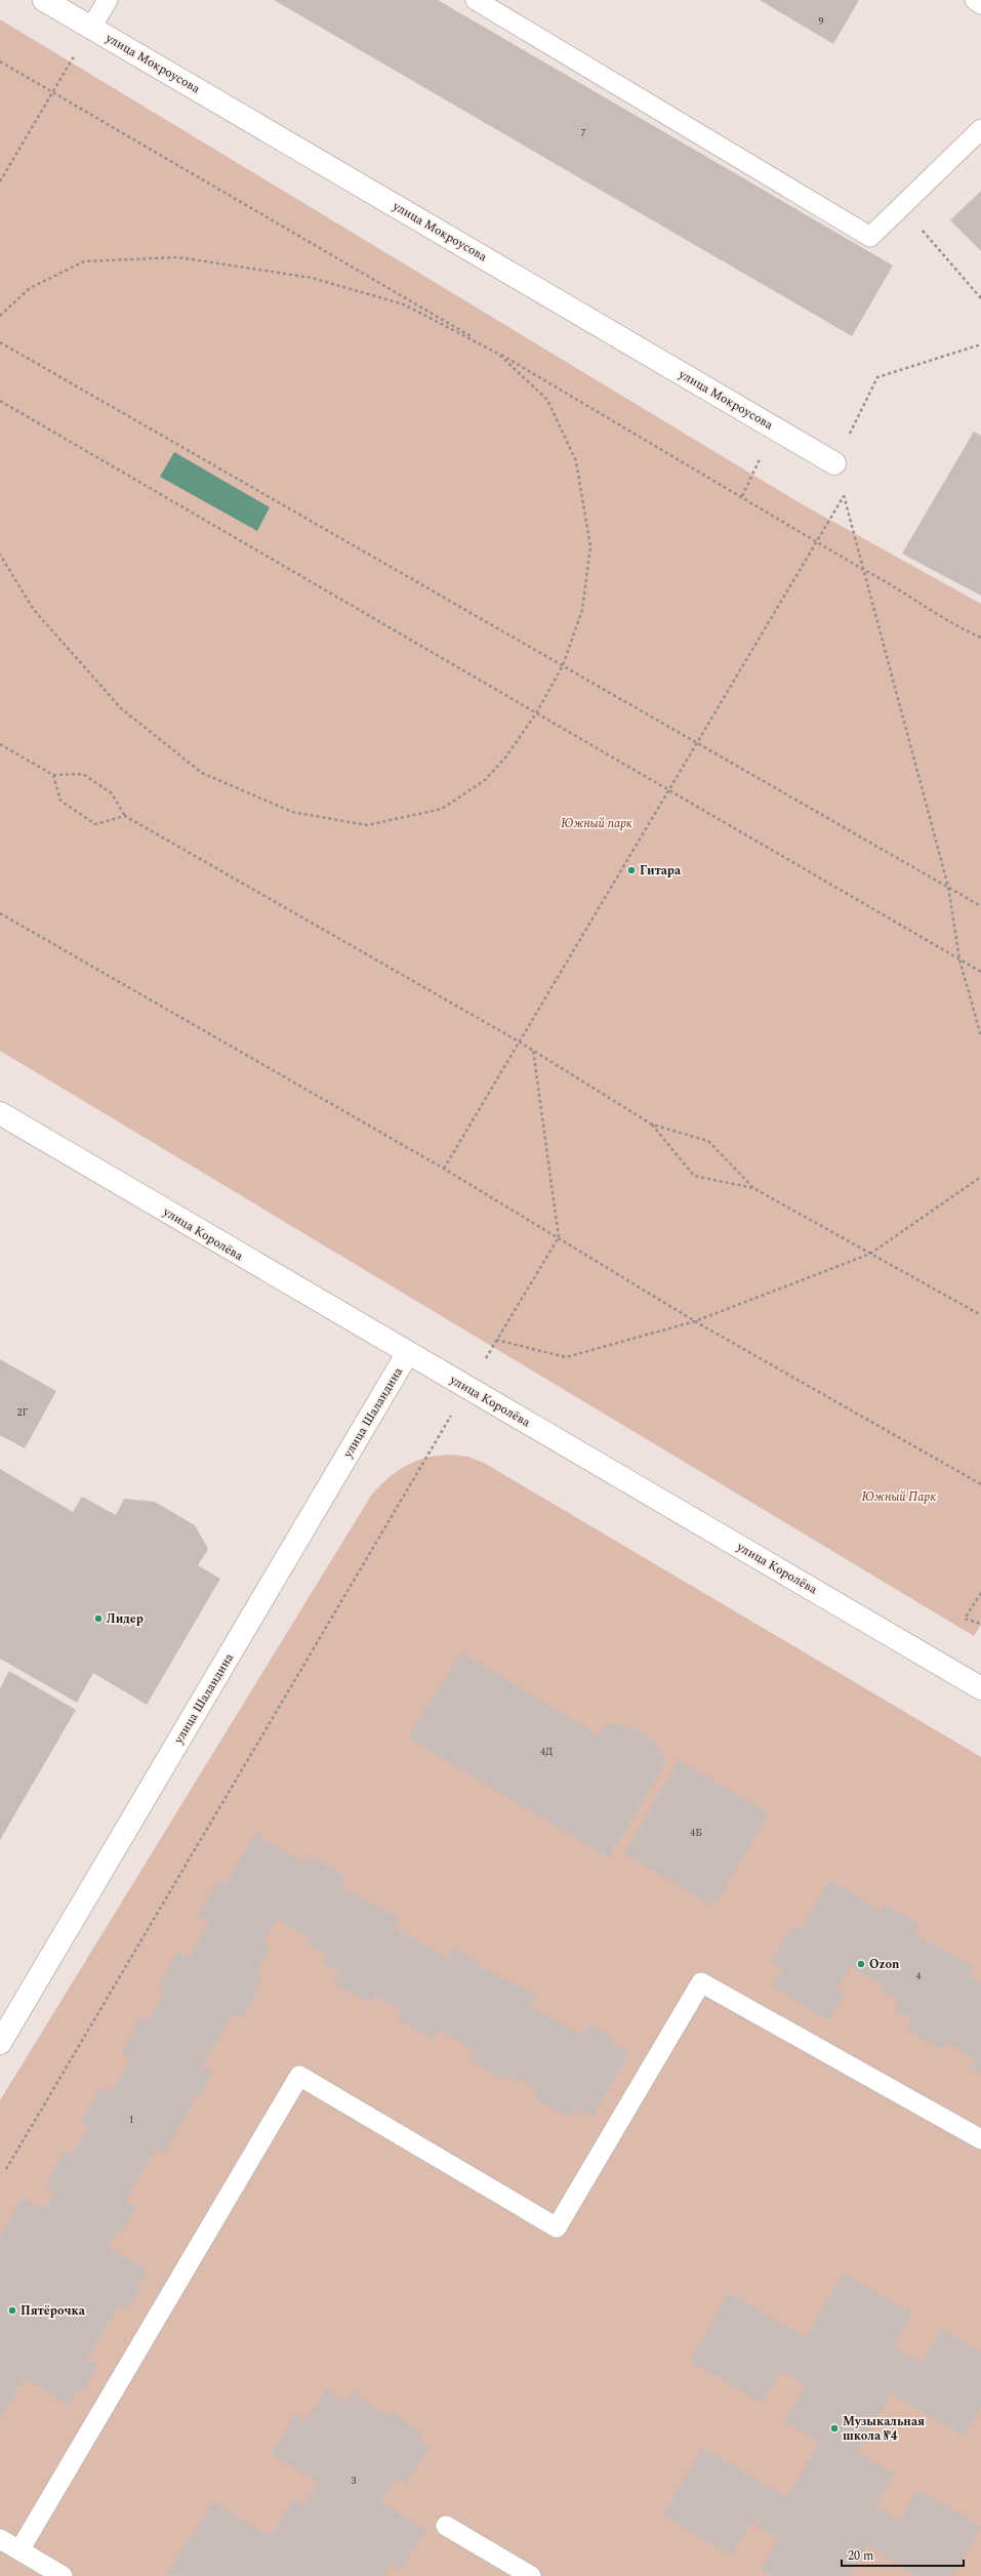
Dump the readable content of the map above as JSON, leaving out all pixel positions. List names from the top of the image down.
{
  "streets": {
    "street": ["улица Мокроусова", "улица Королёва", "улица Шаландина"]
  },
  "crossings": [
    ["улица Королёва", "улица Шаландина"]
  ],
  "parks": ["Южный парк", "Южный Парк"],
  "places": [
    "Гитара",
    "Лидер",
    "Ozon",
    "Пятёрочка",
    "Музыкальная школа №4"
  ],
  "house_numbers": [
    "9",
    "7",
    "2Г",
    "4Д",
    "4Б",
    "4",
    "1",
    "3"
  ],
  "scale_bar": "20 m"
}
